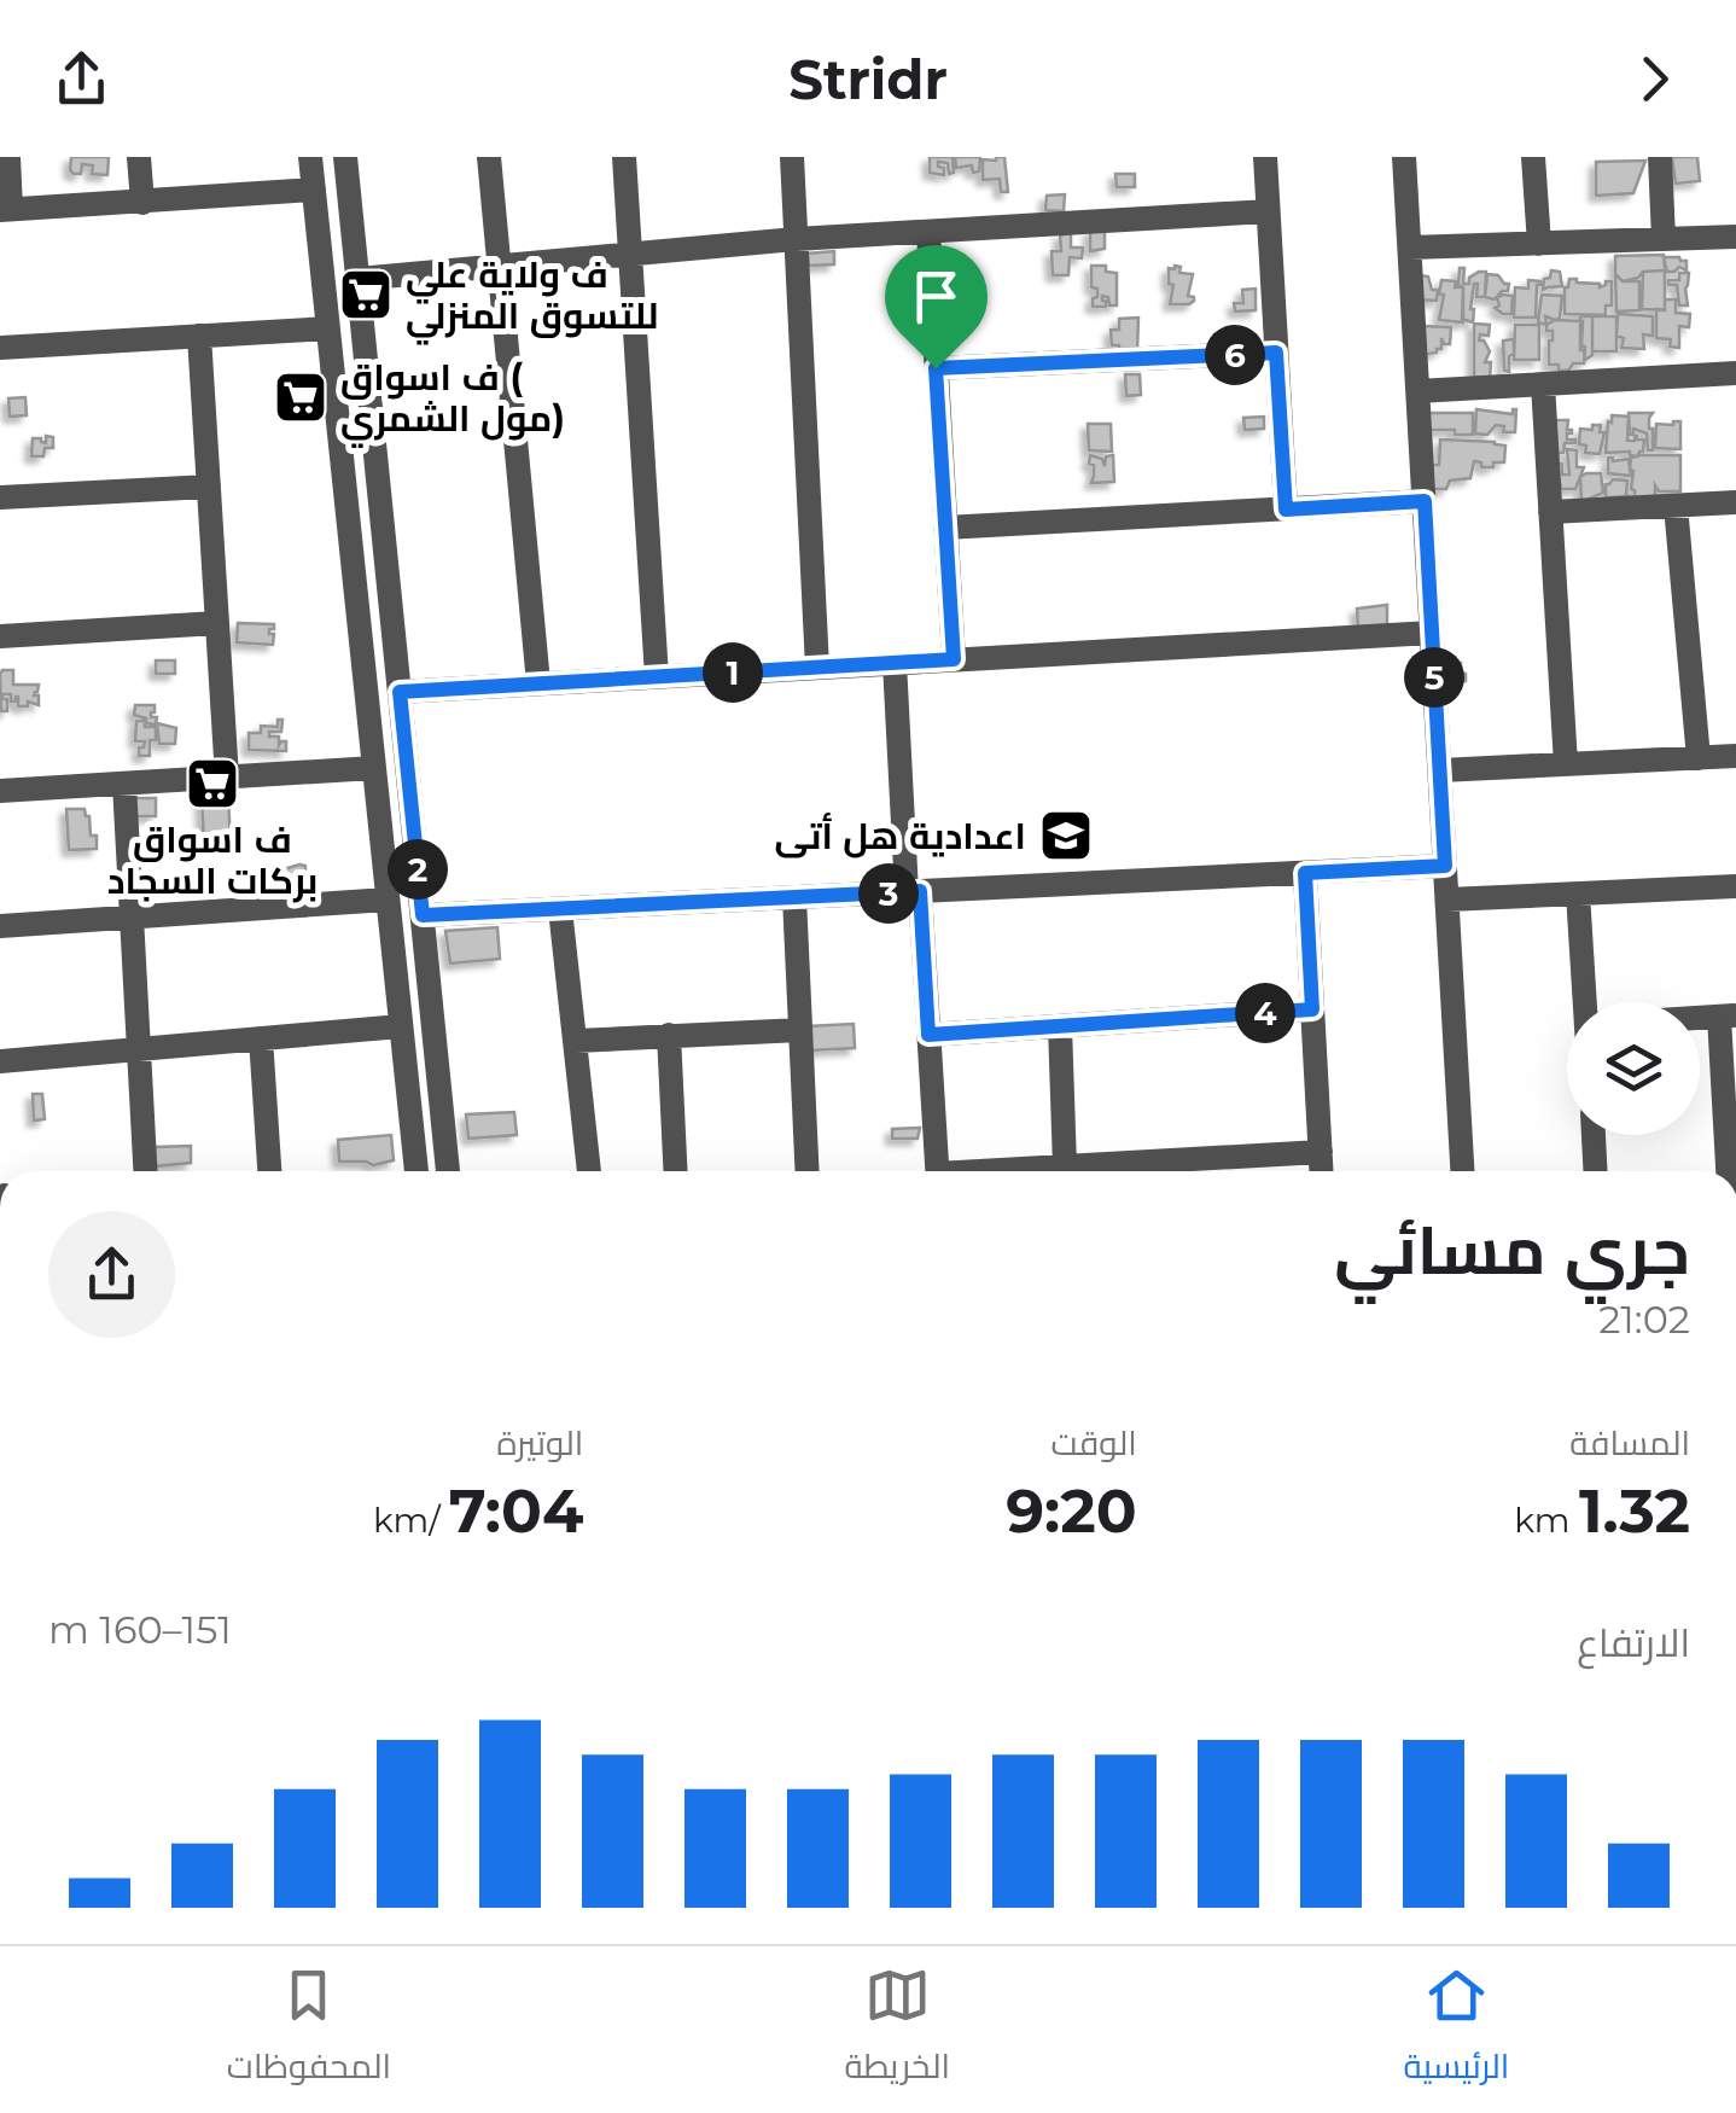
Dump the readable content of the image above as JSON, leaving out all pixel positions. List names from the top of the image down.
{
  "places": {
    "supermarket": ["ف ولاية علي للتسوق المنزلي", "ف اسواق ( مول الشمري)", "ف اسواق بركات السجاد"],
    "school or university": ["اعدادية هل أتى"]
  },
  "page": {
    "header": "Stridr",
    "pins": [
      "6",
      "1",
      "5",
      "2",
      "3",
      "4"
    ],
    "heading": ["جري مسائي", "21:02"],
    "stats": [
      ["المسافة", "1.32 km"],
      ["الوقت", "9:20"],
      ["الوتيرة", "7:04 /km"]
    ],
    "chart": ["الارتفاع", "151–160 m"],
    "tabs": ["الرئيسية", "الخريطة", "المحفوظات"]
  }
}
